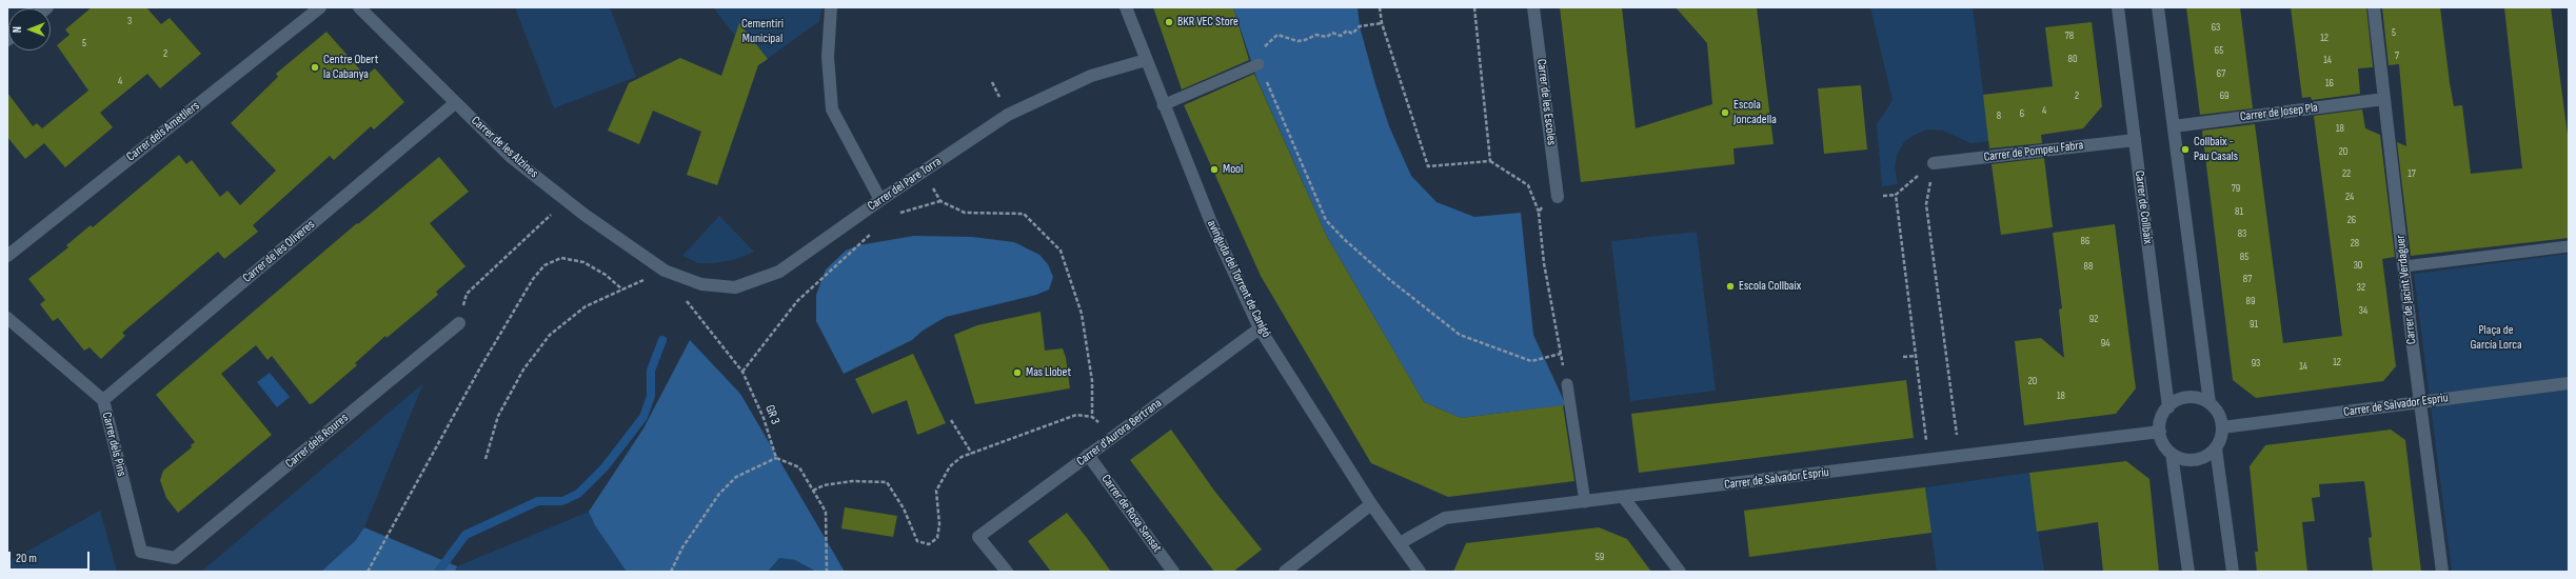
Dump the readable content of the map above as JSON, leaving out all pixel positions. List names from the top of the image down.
{
  "streets": {
    "street": [
      "Carrer de les Escoles",
      "Carrer de Josep Pla",
      "Carrer dels Ametllers",
      "Carrer de les Alzines",
      "Carrer de Pompeu Fabra",
      "Carrer del Pare Torra",
      "Carrer de Collbaix",
      "Carrer de les Oliveres",
      "avinguda del Torrent de Canigó",
      "Carrer de Jacint Verdaguer",
      "Carrer de Salvador Espriu",
      "Carrer d'Aurora Bertrana",
      "Carrer dels Roures",
      "Carrer dels Pins",
      "Carrer de Rosa Sensat"
    ],
    "path": ["GR 3"]
  },
  "crossings": [
    ["Carrer de Josep Pla", "Carrer de Jacint Verdaguer"],
    ["Carrer de les Alzines", "Carrer del Pare Torra"],
    ["Carrer de les Alzines", "Carrer de les Oliveres"],
    ["Carrer de les Alzines", "GR 3"],
    ["Carrer de Pompeu Fabra", "Carrer de Collbaix"],
    ["Carrer del Pare Torra", "avinguda del Torrent de Canigó"],
    ["Carrer del Pare Torra", "GR 3"],
    ["Carrer de Collbaix", "Carrer de Salvador Espriu"],
    ["Carrer de les Oliveres", "Carrer dels Pins"],
    ["avinguda del Torrent de Canigó", "Carrer de Salvador Espriu"],
    ["avinguda del Torrent de Canigó", "Carrer d'Aurora Bertrana"],
    ["Carrer de Jacint Verdaguer", "Carrer de Salvador Espriu"],
    ["Carrer d'Aurora Bertrana", "Carrer de Rosa Sensat"],
    ["Carrer dels Roures", "Carrer dels Pins"]
  ],
  "parks": ["Cementiri Municipal", "Plaça de García Lorca"],
  "places": [
    "BKR VEC Store",
    "Centre Obert la Cabanya",
    "Escola Joncadella",
    "Collbaix - Pau Casals",
    "Mool",
    "Escola Collbaix",
    "Mas Llobet"
  ],
  "house_numbers": [
    "3",
    "63",
    "5",
    "78",
    "12",
    "5",
    "65",
    "2",
    "7",
    "80",
    "14",
    "67",
    "4",
    "16",
    "2",
    "69",
    "4",
    "6",
    "8",
    "18",
    "20",
    "22",
    "17",
    "79",
    "24",
    "81",
    "26",
    "83",
    "86",
    "28",
    "85",
    "30",
    "88",
    "87",
    "32",
    "89",
    "34",
    "92",
    "91",
    "94",
    "12",
    "93",
    "14",
    "20",
    "18",
    "59"
  ],
  "scale_bar": "20 m",
  "north": "left"
}
